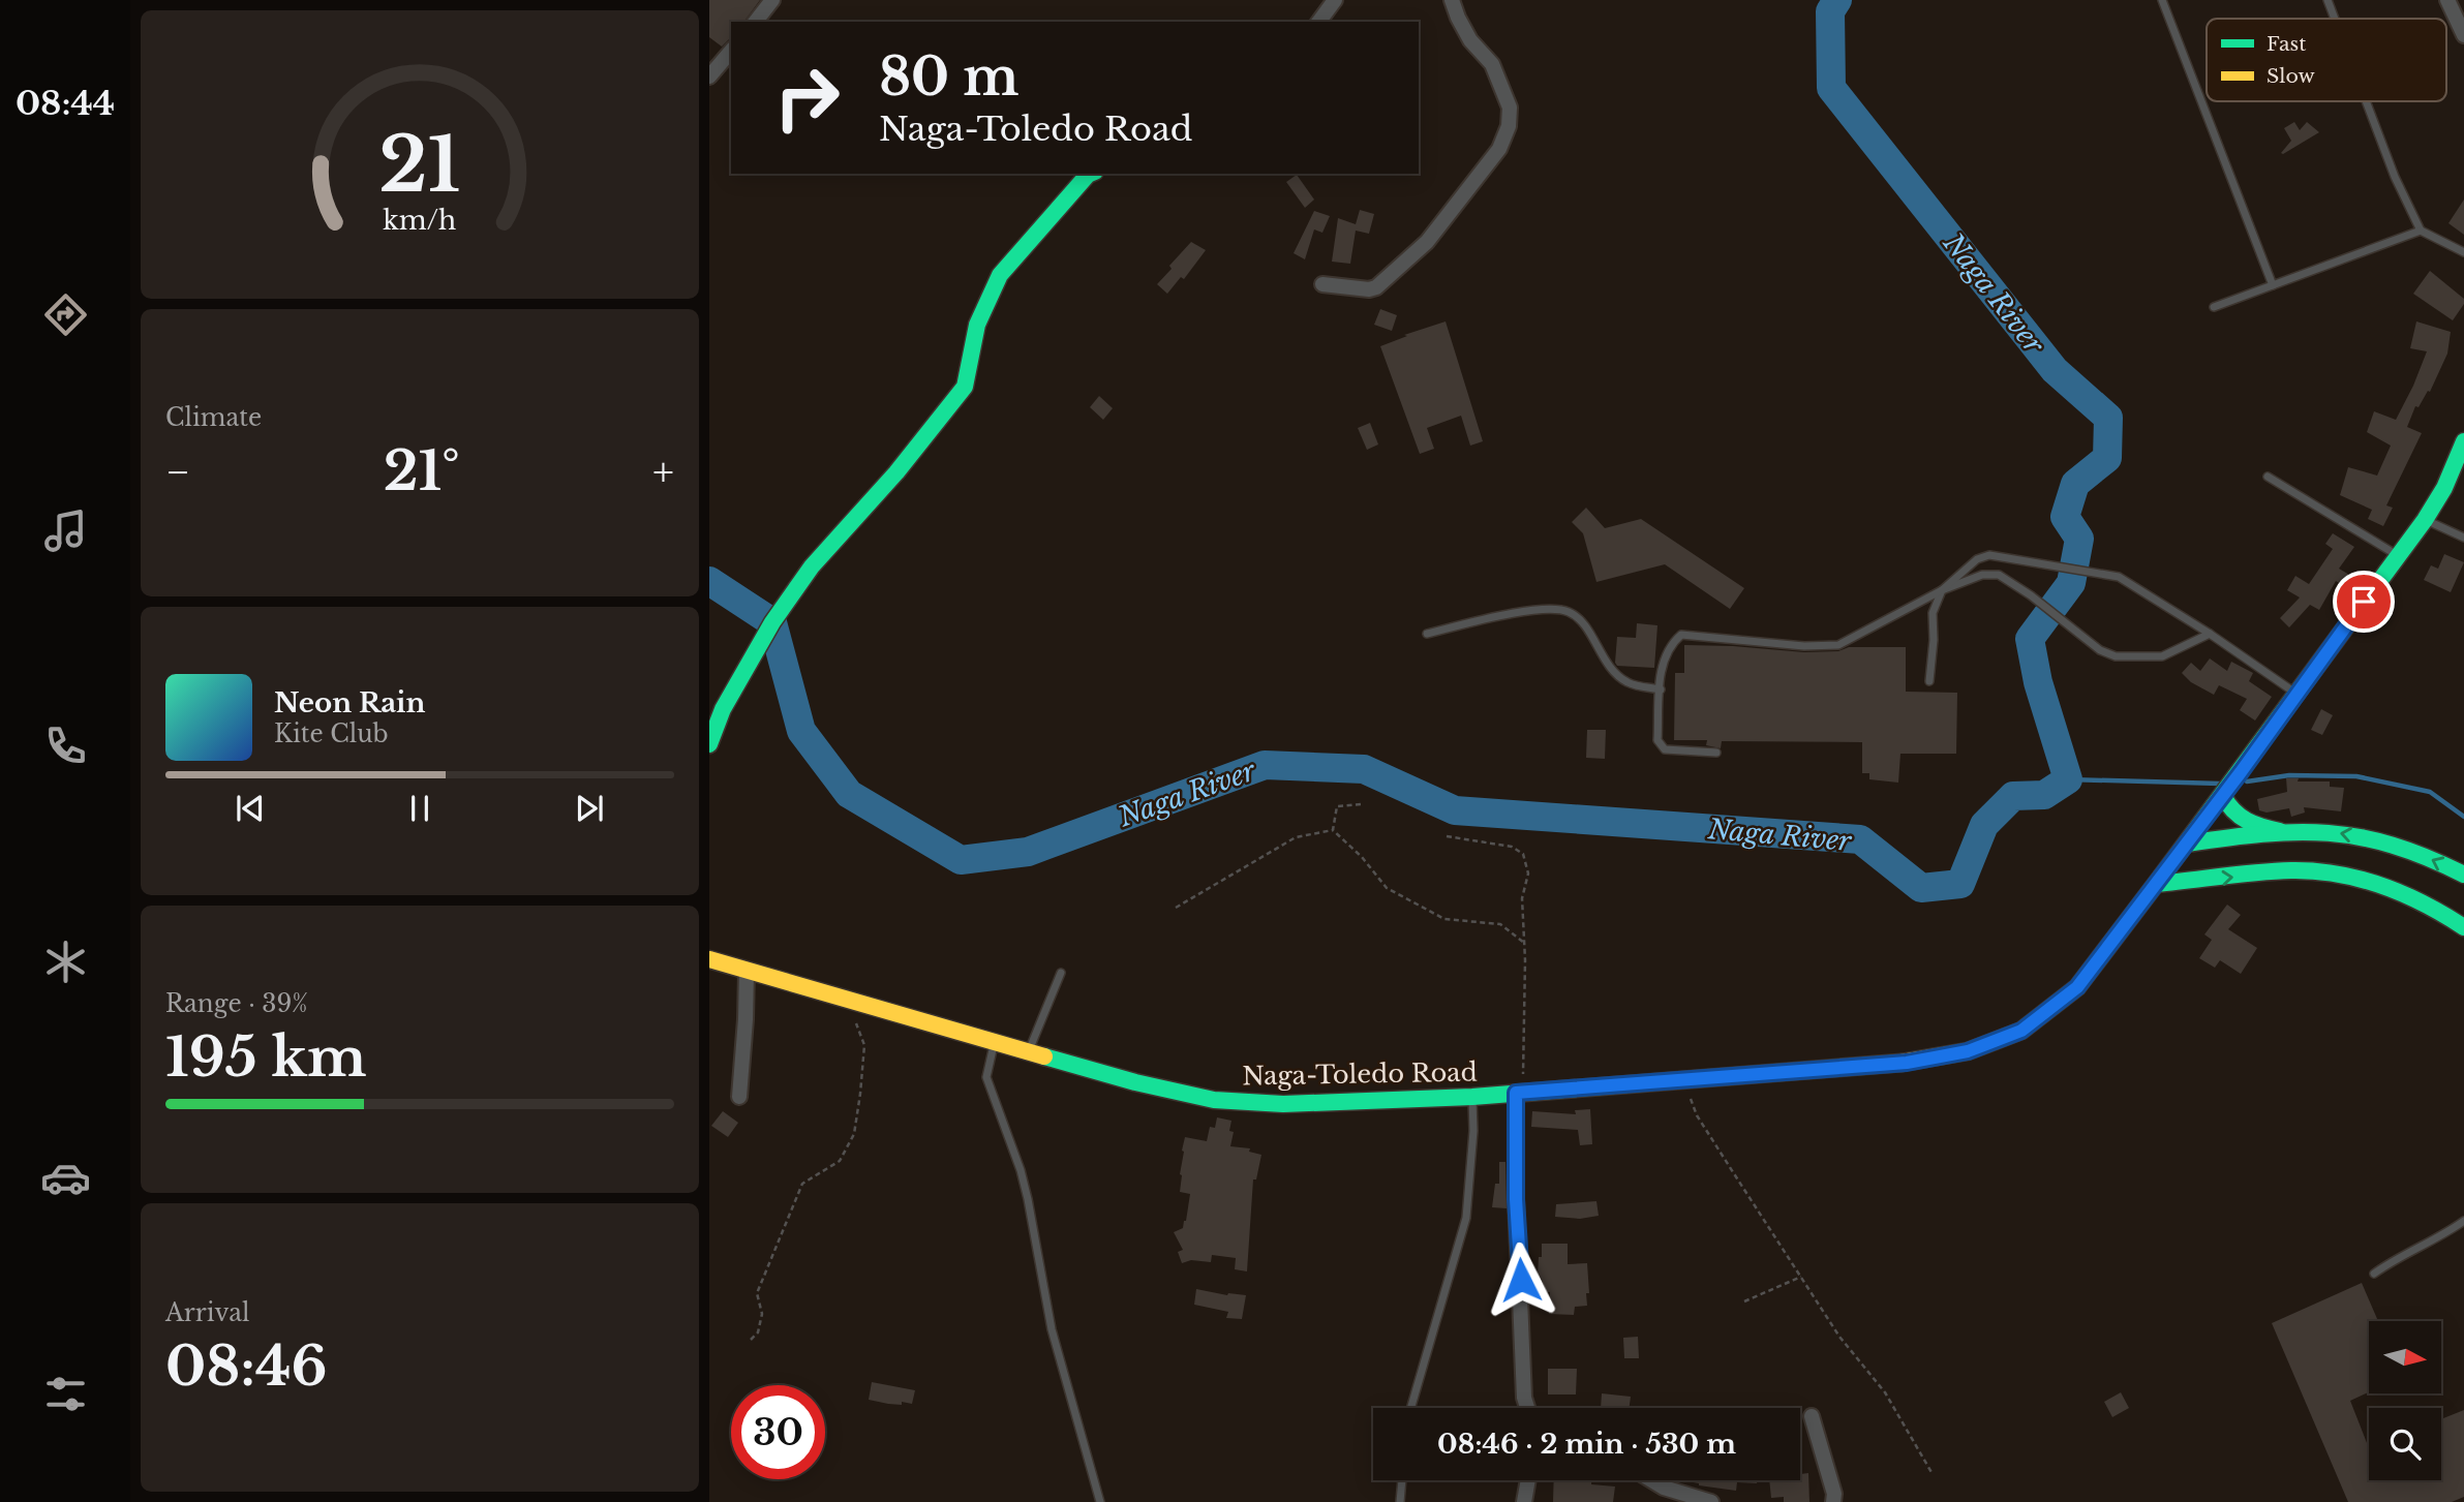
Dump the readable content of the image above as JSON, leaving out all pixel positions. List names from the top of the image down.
{
  "streets": {
    "main road": ["Naga-Toledo Road"]
  },
  "water": ["Naga River"],
  "legend": ["Fast", "Slow"],
  "north": "right",
  "page": {
    "tabs": "08:44",
    "turn": ["80 m", "Naga-Toledo Road"],
    "tile": [
      "Climate",
      ["Range · 39%", "195 km"],
      ["Arrival", "08:46"]
    ],
    "heat": ["−", "21°", "+"],
    "song": ["Neon Rain", "Kite Club"],
    "limit": "30",
    "trip": "08:46 · 2 min · 530 m",
    "gauge": ["21", "km/h"]
  }
}
